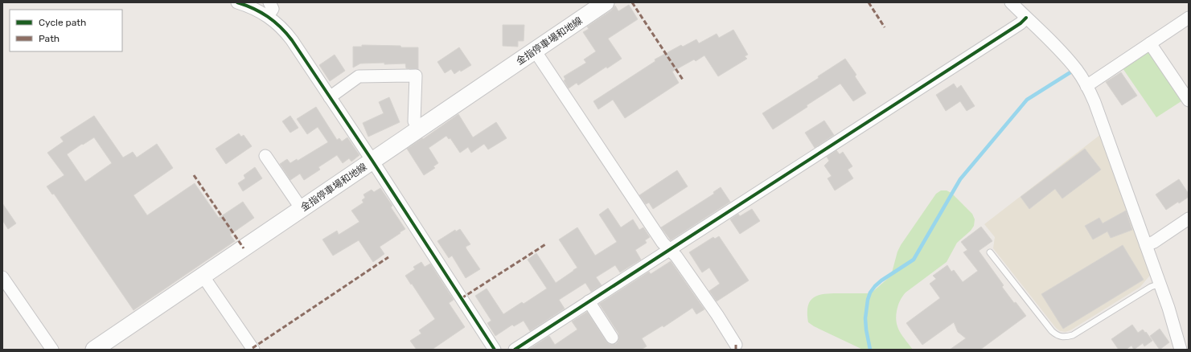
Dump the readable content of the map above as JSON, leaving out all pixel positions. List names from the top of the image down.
{
  "streets": {
    "main road": ["金指停車場和地線"]
  },
  "legend": ["Cycle path", "Path"]
}
